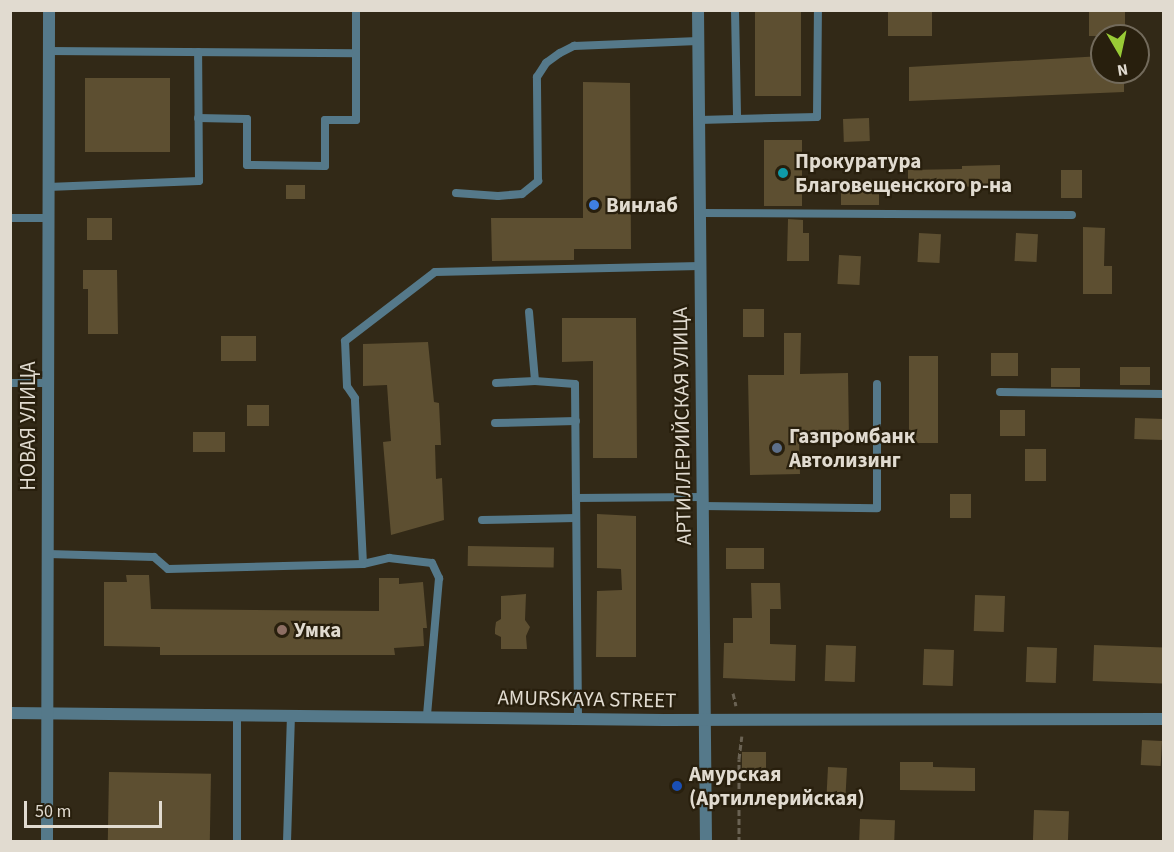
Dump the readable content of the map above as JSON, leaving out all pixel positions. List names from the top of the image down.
{
  "streets": {
    "street": ["НОВАЯ УЛИЦА", "АРТИЛЛЕРИЙСКАЯ УЛИЦА", "AMURSKAYA STREET"]
  },
  "crossings": [
    ["НОВАЯ УЛИЦА", "AMURSKAYA STREET"],
    ["АРТИЛЛЕРИЙСКАЯ УЛИЦА", "AMURSKAYA STREET"]
  ],
  "places": [
    "Прокуратура Благовещенского р-на",
    "Винлаб",
    "Газпромбанк Автолизинг",
    "Умка",
    "Амурская (Артиллерийская)"
  ],
  "scale_bar": "50 m",
  "north": "bottom"
}
